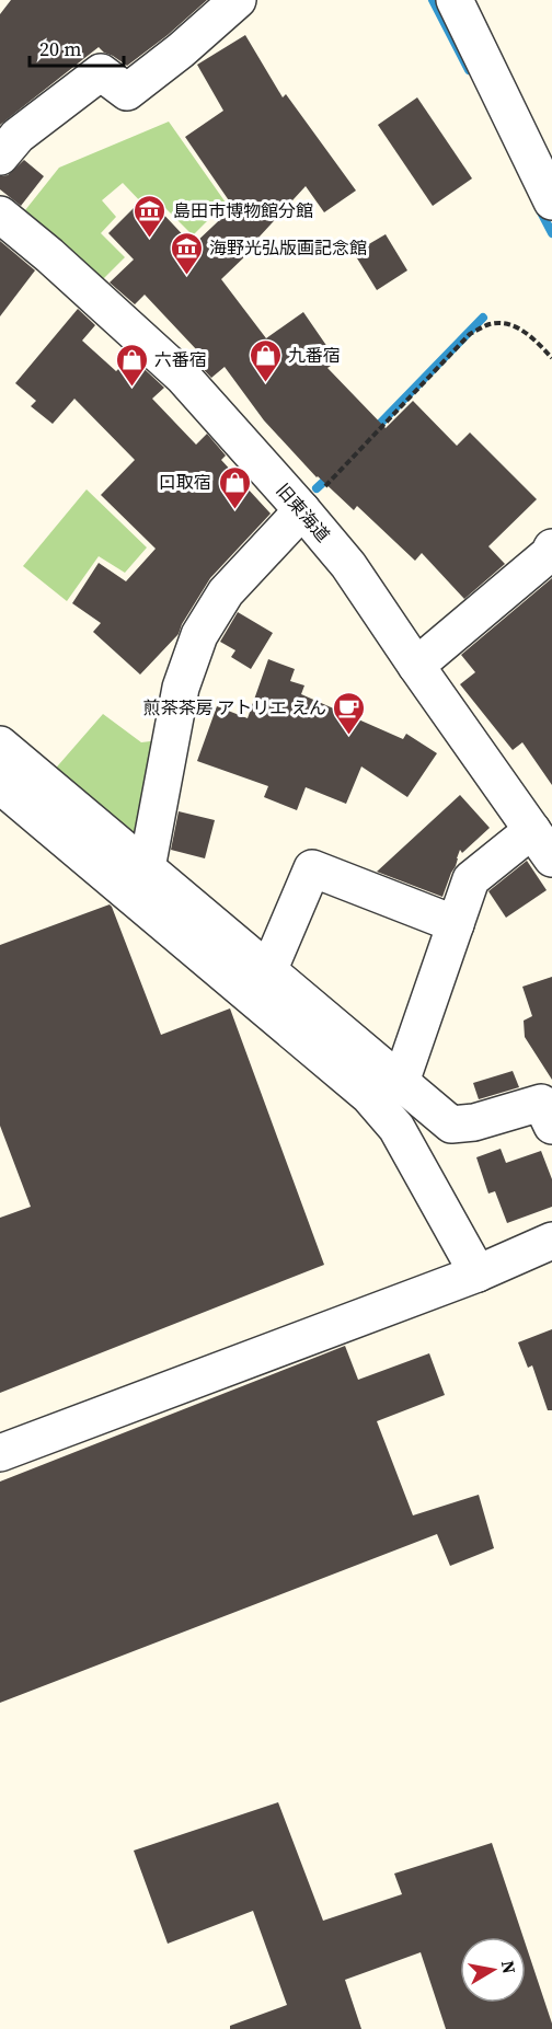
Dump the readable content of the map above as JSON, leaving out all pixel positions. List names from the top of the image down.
{
  "streets": {
    "street": ["旧東海道"]
  },
  "places": {
    "museum": ["島田市博物館分館", "海野光弘版画記念館"],
    "shop": ["九番宿", "六番宿", "口取宿"],
    "cafe": ["煎茶茶房 アトリエ えん"]
  },
  "scale_bar": "20 m",
  "north": "right"
}
